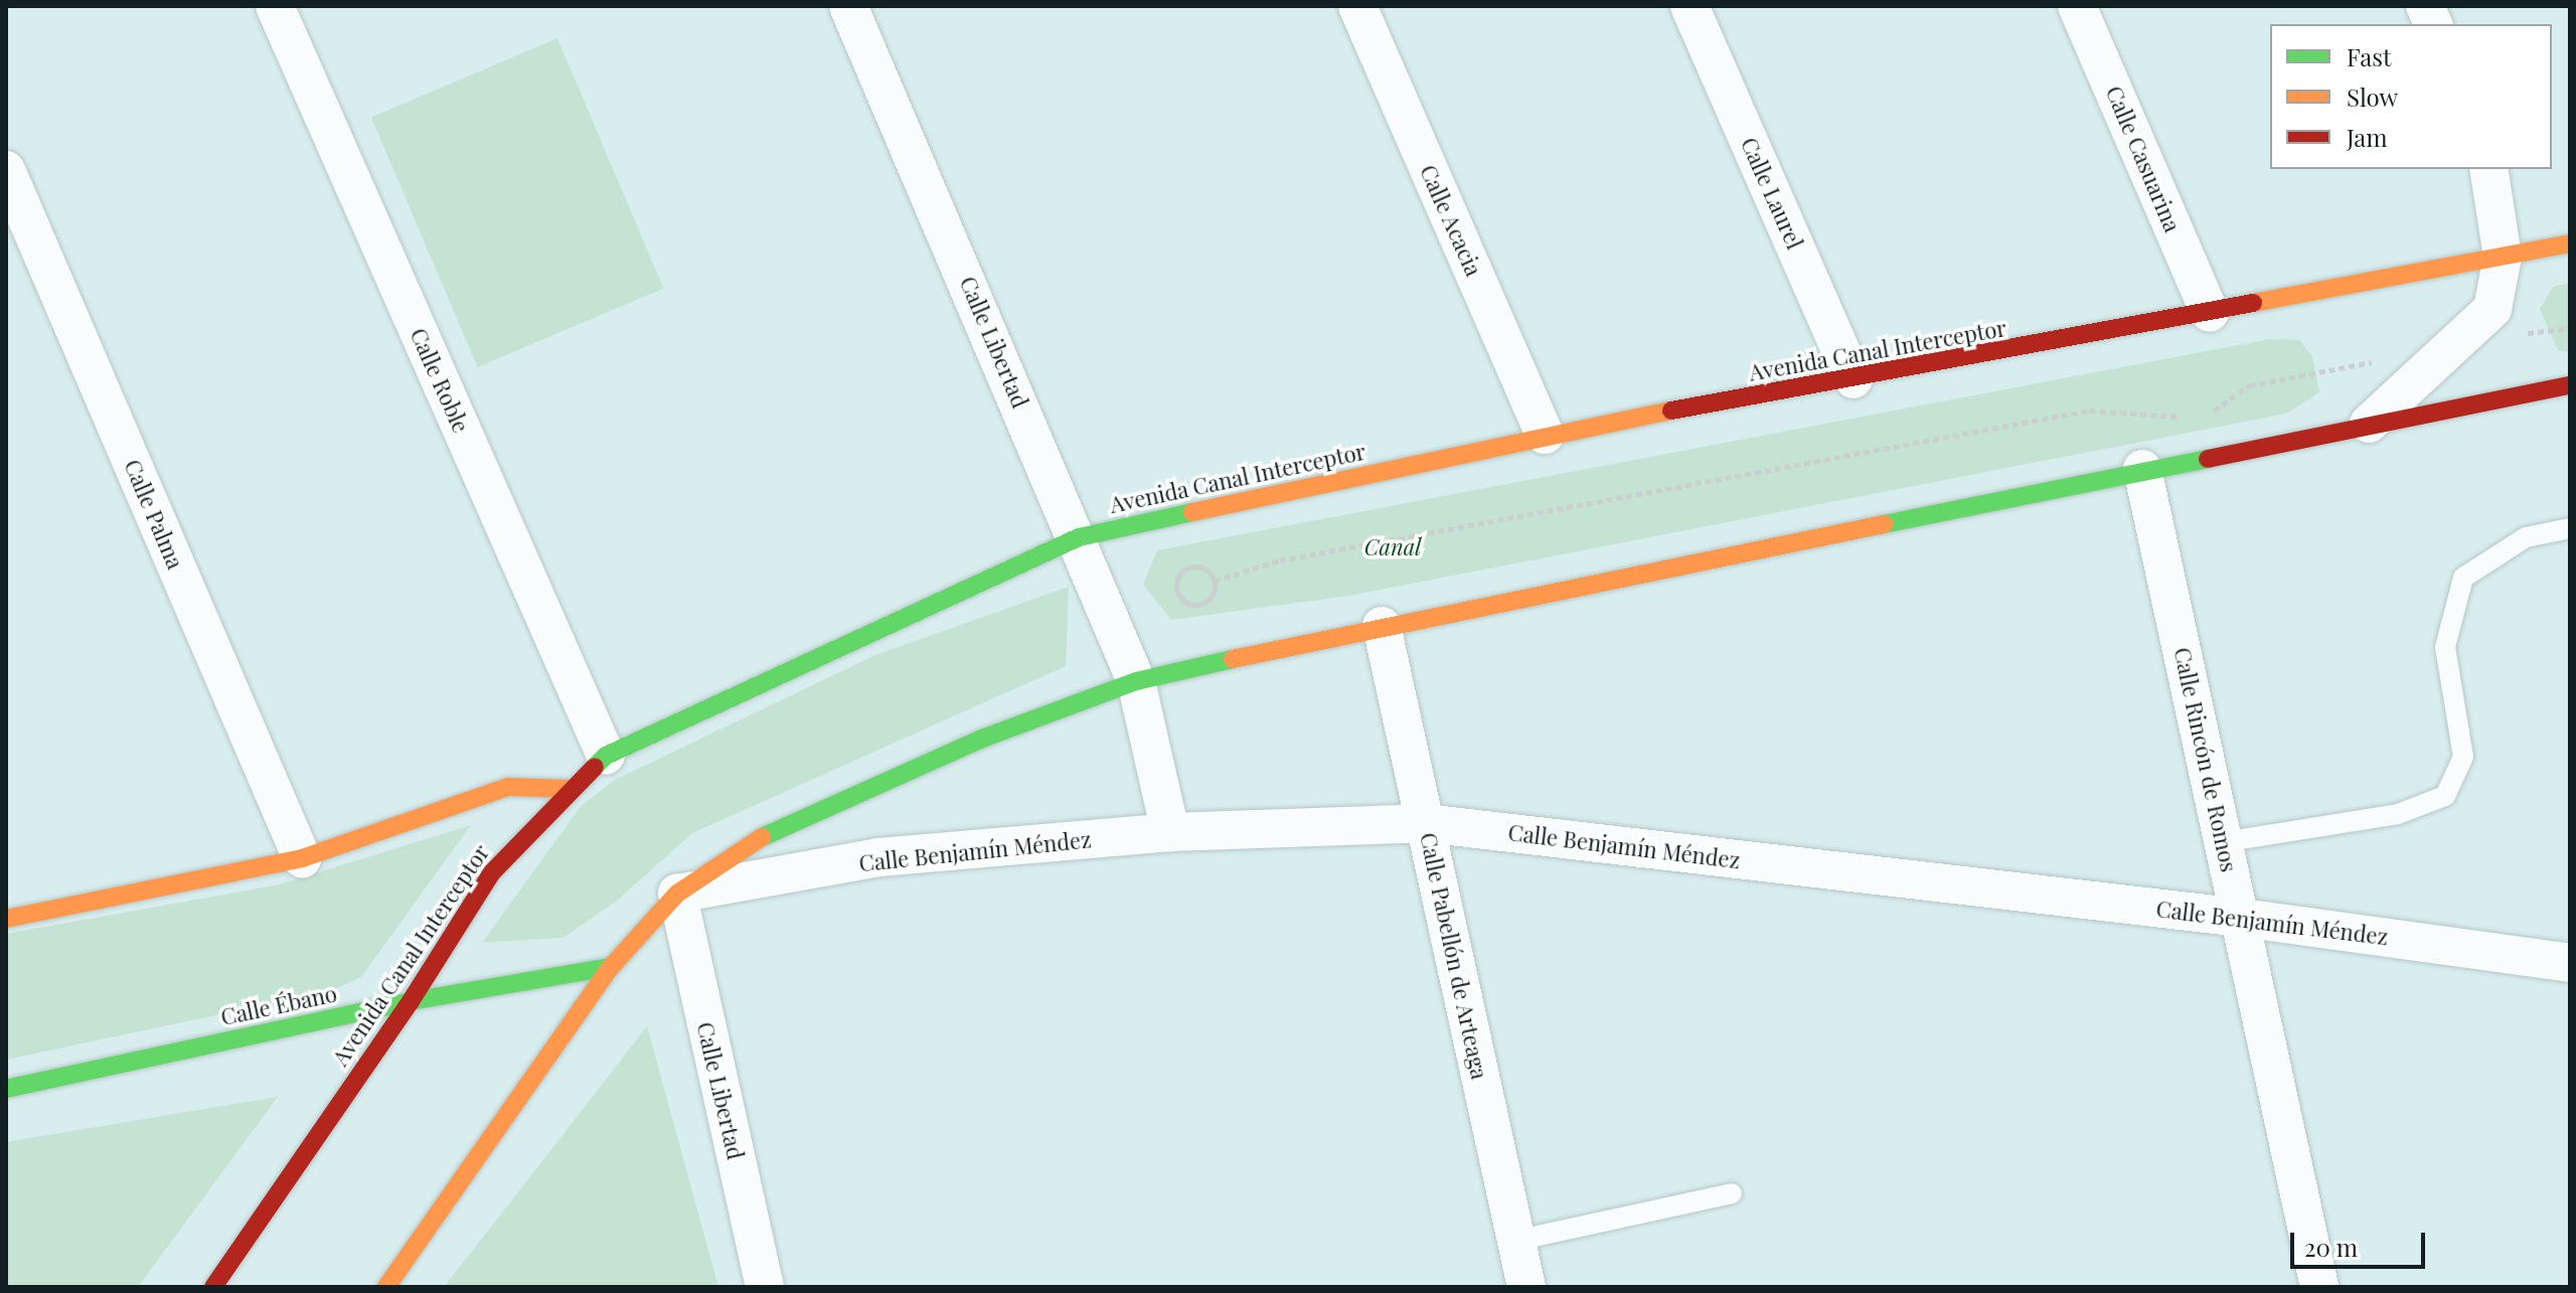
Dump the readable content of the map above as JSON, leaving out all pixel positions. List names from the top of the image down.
{
  "streets": {
    "main road": ["Avenida Canal Interceptor", "Calle Ébano"],
    "street": [
      "Calle Casuarina",
      "Calle Laurel",
      "Calle Acacia",
      "Calle Libertad",
      "Calle Roble",
      "Calle Palma",
      "Calle Rincón de Romos",
      "Calle Benjamín Méndez",
      "Calle Pabellón de Arteaga"
    ]
  },
  "crossings": [
    ["Calle Casuarina", "Avenida Canal Interceptor"],
    ["Calle Laurel", "Avenida Canal Interceptor"],
    ["Calle Acacia", "Avenida Canal Interceptor"],
    ["Calle Libertad", "Avenida Canal Interceptor"],
    ["Calle Libertad", "Calle Benjamín Méndez"],
    ["Avenida Canal Interceptor", "Calle Roble"],
    ["Avenida Canal Interceptor", "Calle Ébano"],
    ["Calle Rincón de Romos", "Calle Benjamín Méndez"],
    ["Calle Benjamín Méndez", "Calle Pabellón de Arteaga"]
  ],
  "parks": ["Canal"],
  "legend": ["Fast", "Slow", "Jam"],
  "scale_bar": "20 m"
}
